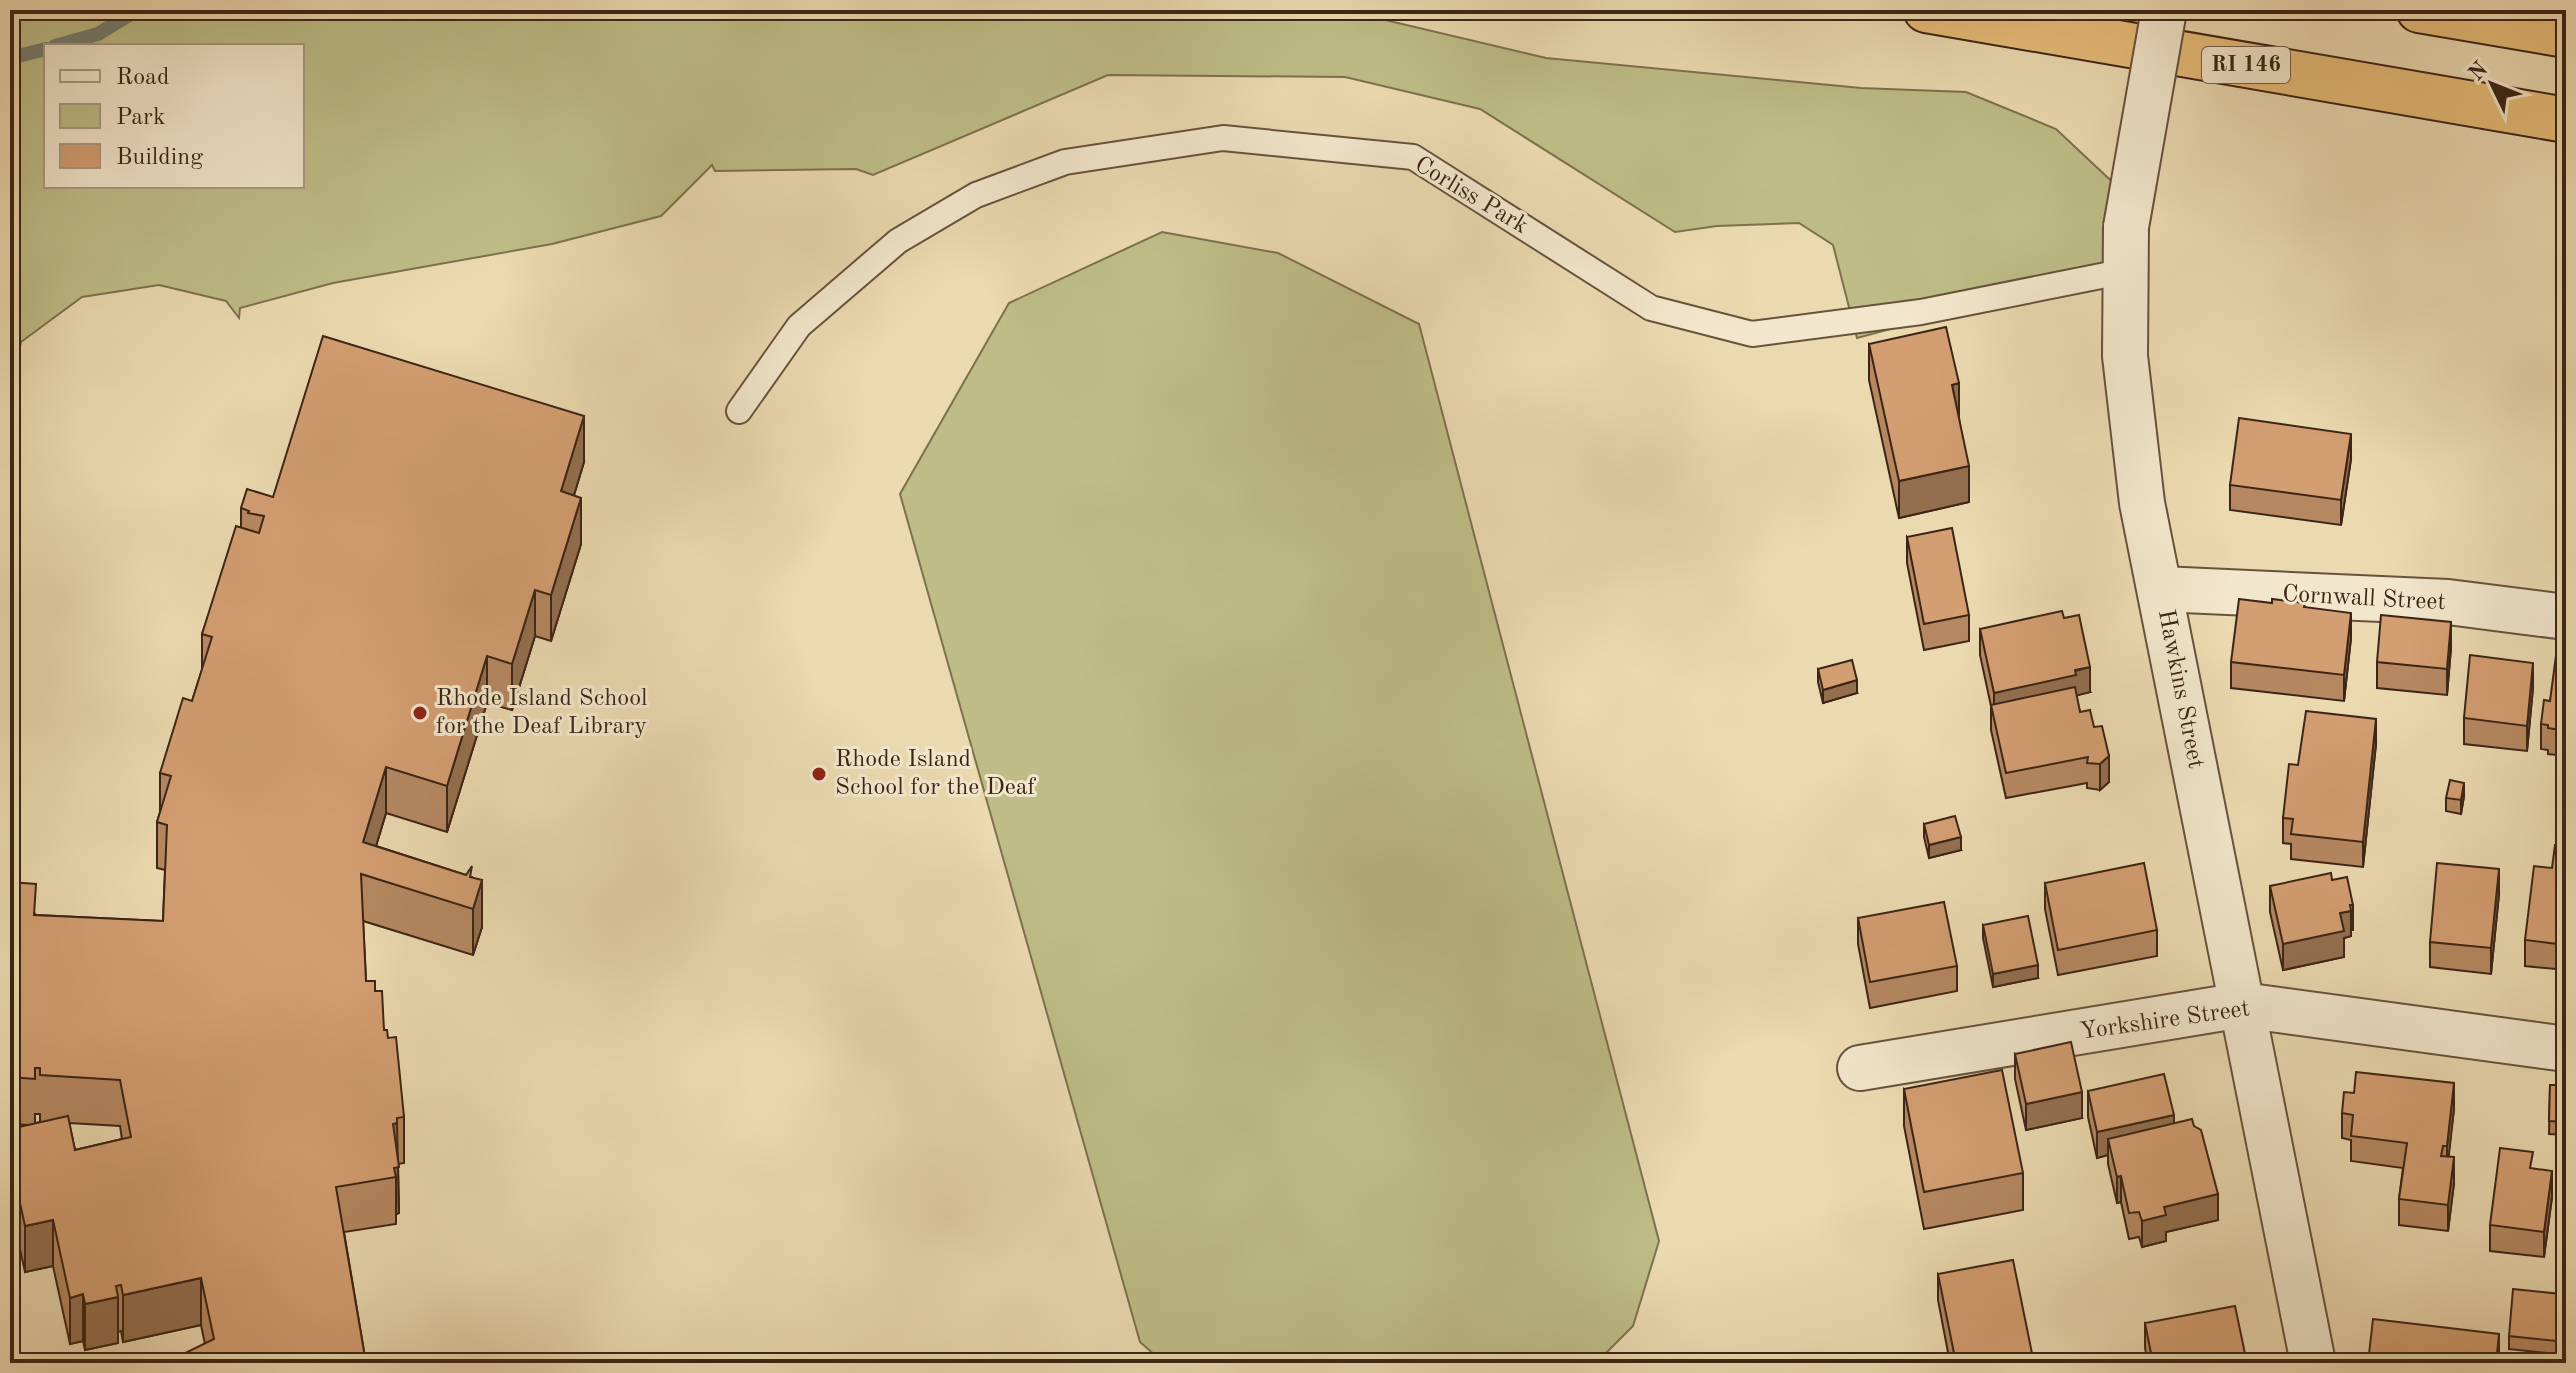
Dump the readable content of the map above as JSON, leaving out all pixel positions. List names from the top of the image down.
{
  "streets": {
    "highway": ["RI 146"],
    "street": ["Cornwall Street", "Hawkins Street", "Yorkshire Street"],
    "lane": ["Corliss Park"]
  },
  "crossings": [
    ["Corliss Park", "Hawkins Street"],
    ["Cornwall Street", "Hawkins Street"],
    ["Hawkins Street", "Yorkshire Street"]
  ],
  "places": ["Rhode Island School for the Deaf Library", "Rhode Island School for the Deaf"],
  "legend": ["Road", "Park", "Building"],
  "north": "top left"
}
